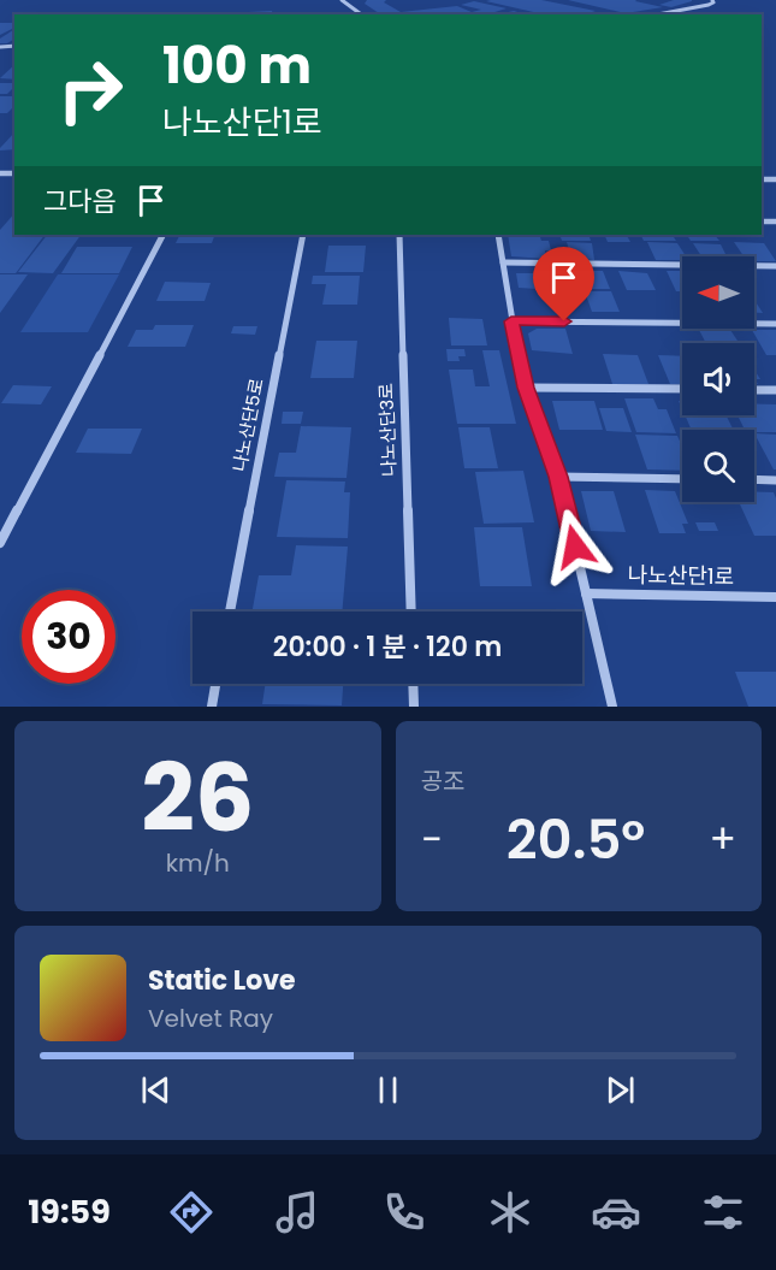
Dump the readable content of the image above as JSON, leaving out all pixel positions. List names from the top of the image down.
{
  "streets": {
    "street": ["나노산단5로", "나노산단3로", "나노산단1로"]
  },
  "north": "left",
  "page": {
    "turn": ["100 m", "나노산단1로"],
    "then": "그다음",
    "limit": "30",
    "trip": "20:00 · 1 분 · 120 m",
    "tile": [
      ["26", "km/h"],
      "공조"
    ],
    "heat": ["−", "20.5°", "+"],
    "song": ["Static Love", "Velvet Ray"],
    "tabs": "19:59"
  }
}
